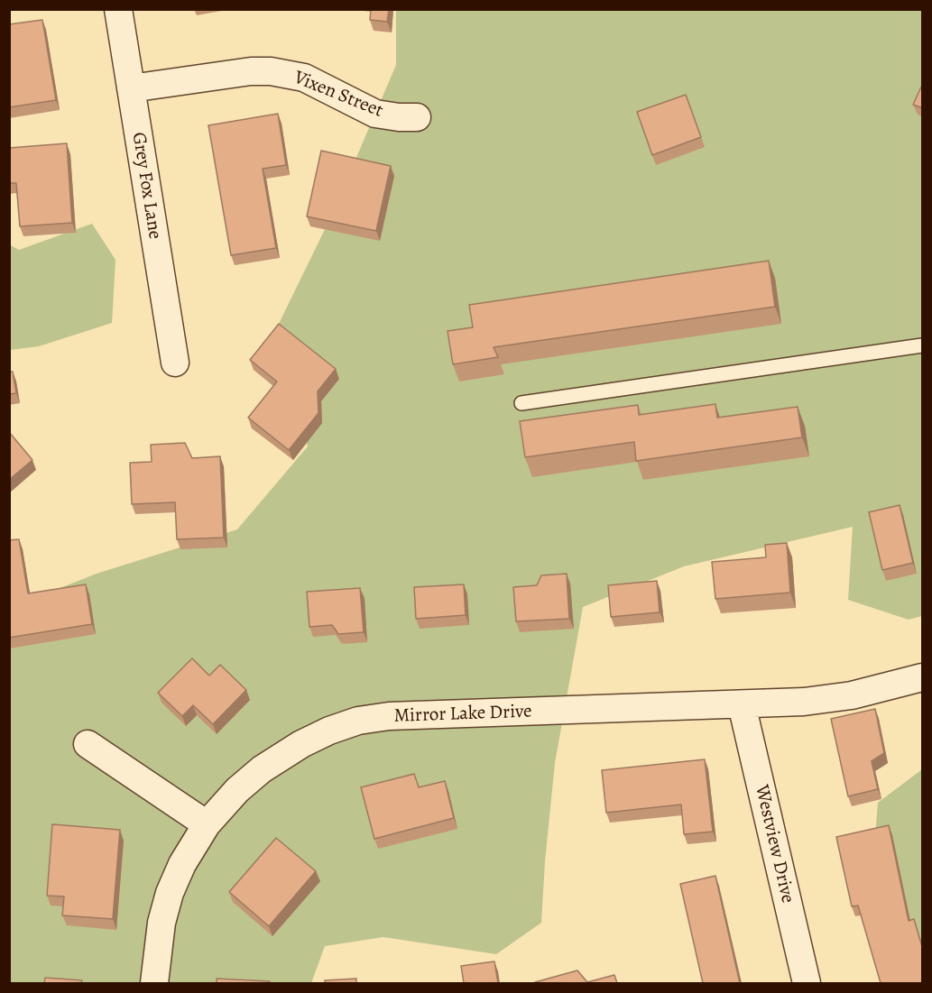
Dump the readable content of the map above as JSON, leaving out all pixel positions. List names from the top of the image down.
{
  "streets": {
    "street": [
      "Vixen Street",
      "Grey Fox Lane",
      "Mirror Lake Drive",
      "Westview Drive"
    ]
  },
  "crossings": [
    ["Vixen Street", "Grey Fox Lane"],
    ["Mirror Lake Drive", "Westview Drive"]
  ]
}
